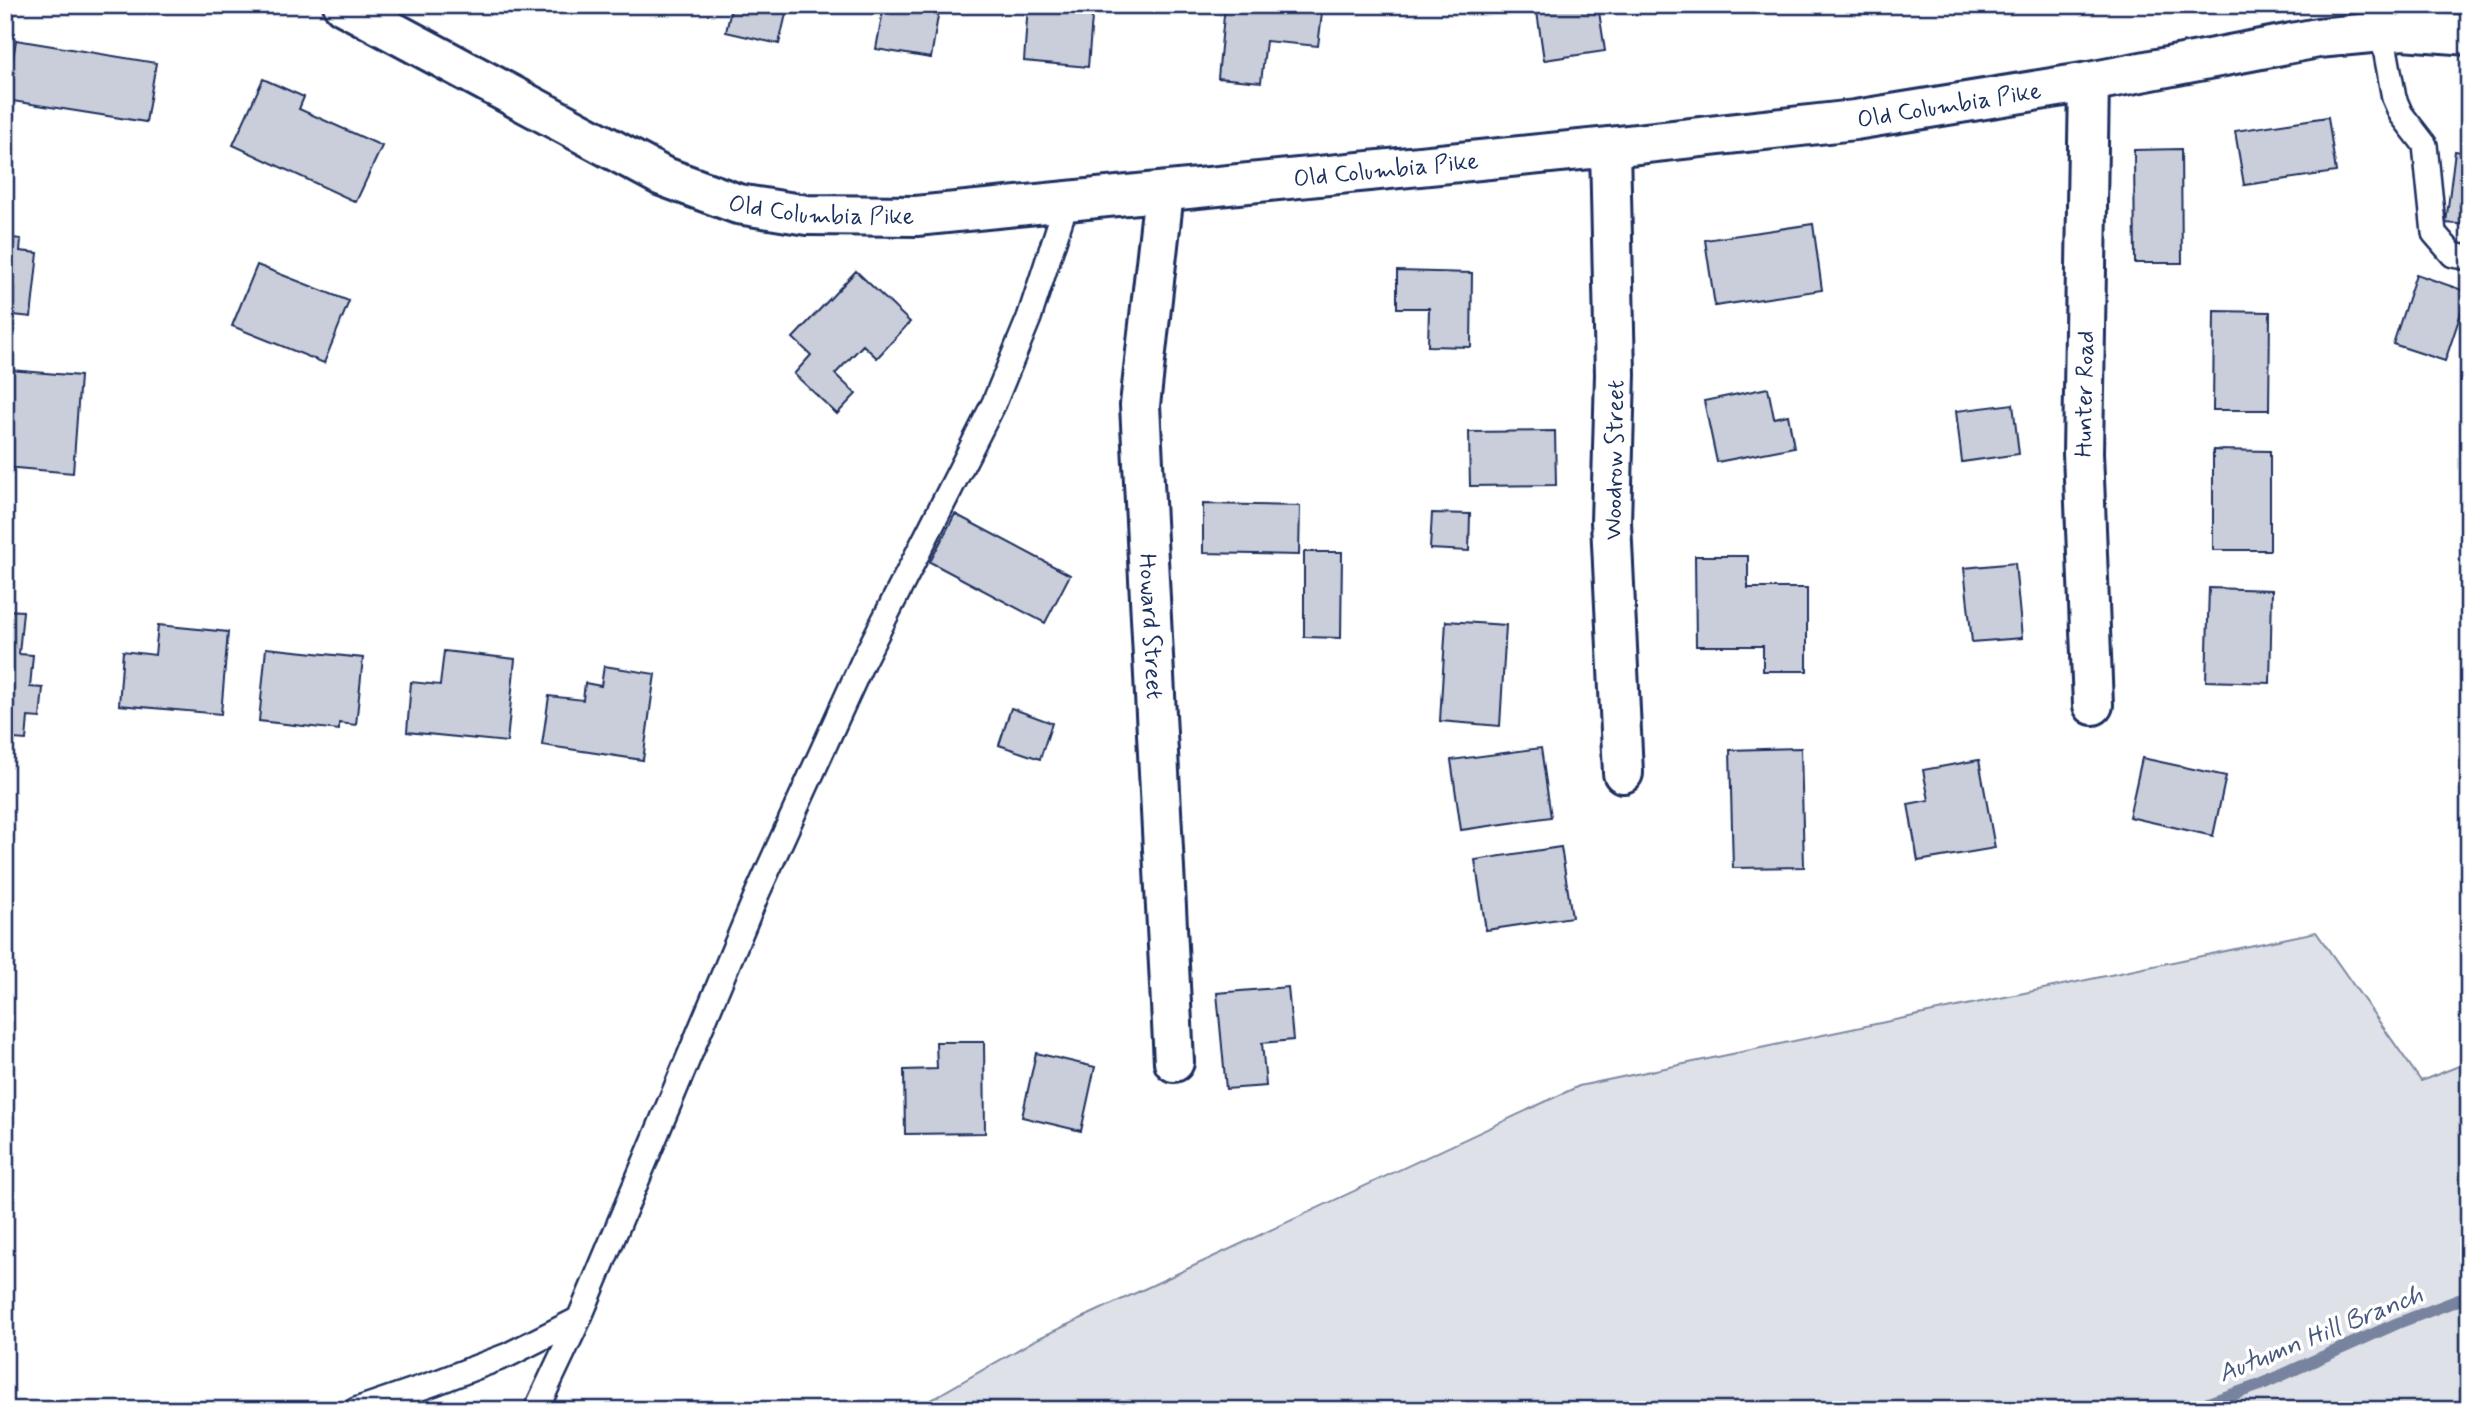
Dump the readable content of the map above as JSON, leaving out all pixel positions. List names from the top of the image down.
{
  "streets": {
    "street": [
      "Old Columbia Pike",
      "Hunter Road",
      "Woodrow Street",
      "Howard Street"
    ]
  },
  "crossings": [
    ["Old Columbia Pike", "Hunter Road"],
    ["Old Columbia Pike", "Woodrow Street"],
    ["Old Columbia Pike", "Howard Street"]
  ],
  "water": ["Autumn Hill Branch"]
}
